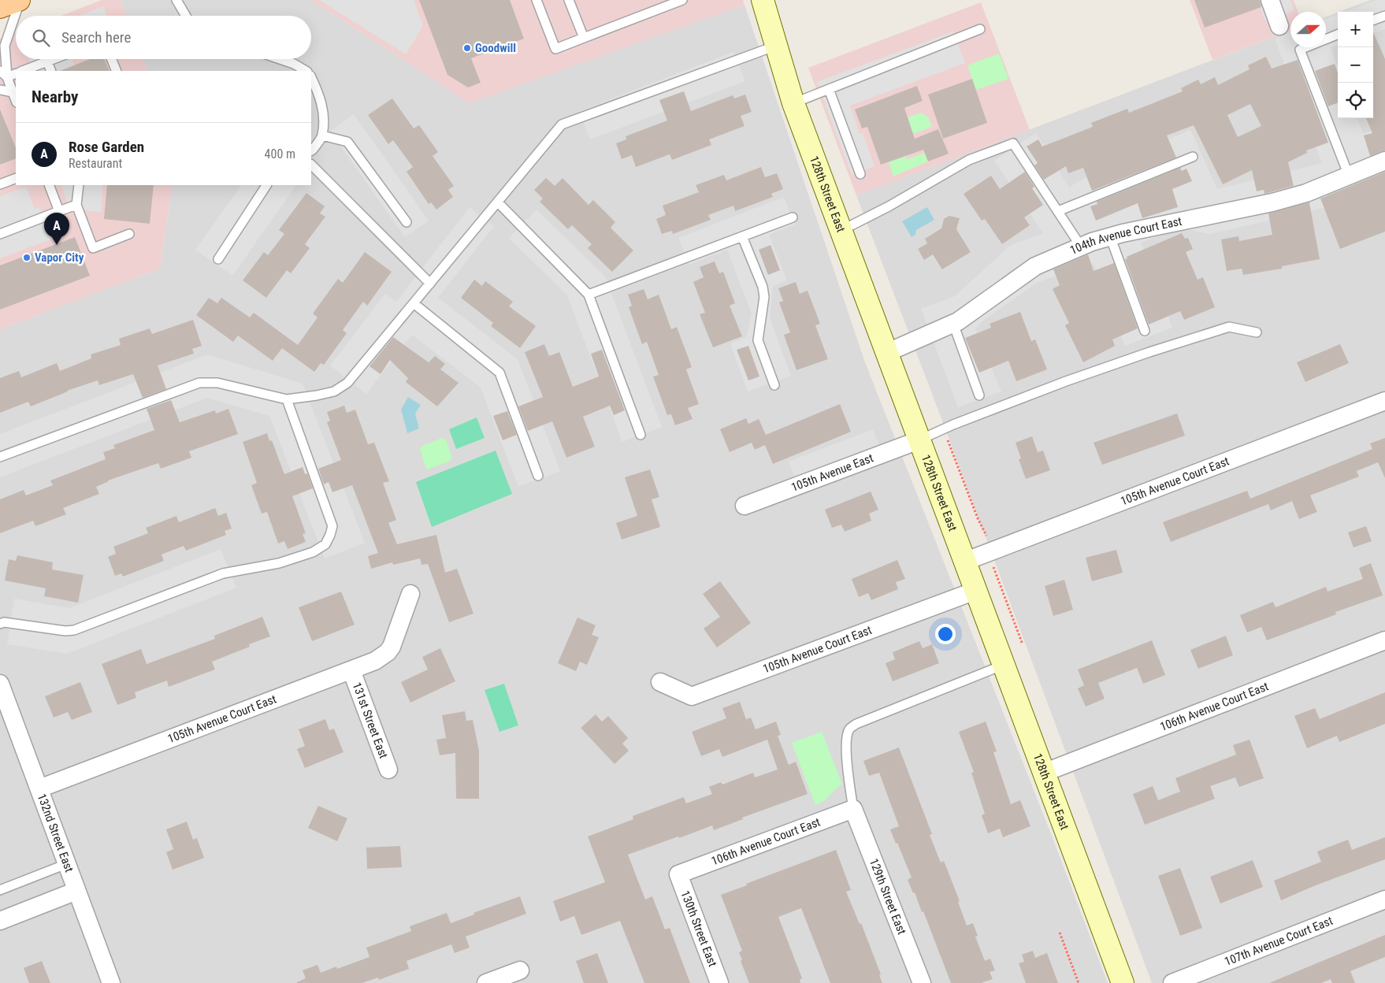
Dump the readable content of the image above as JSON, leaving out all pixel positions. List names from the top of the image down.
{
  "streets": {
    "street": [
      "128th Street East",
      "104th Avenue Court East",
      "105th Avenue East",
      "105th Avenue Court East",
      "106th Avenue Court East",
      "131st Street East",
      "132nd Street East",
      "129th Street East",
      "130th Street East",
      "107th Avenue Court East"
    ]
  },
  "crossings": [
    ["128th Street East", "104th Avenue Court East"],
    ["128th Street East", "105th Avenue East"],
    ["128th Street East", "105th Avenue Court East"],
    ["128th Street East", "106th Avenue Court East"],
    ["105th Avenue Court East", "131st Street East"],
    ["105th Avenue Court East", "132nd Street East"],
    ["106th Avenue Court East", "129th Street East"],
    ["106th Avenue Court East", "130th Street East"]
  ],
  "places": ["Goodwill", "Vapor City"],
  "north": "right",
  "page": {
    "map_buttons": ["+", "−"],
    "search": "Search here",
    "heading": "Nearby",
    "list": [
      {
        "mark": "A",
        "name": "Rose Garden",
        "note": "Restaurant",
        "value": "400 m"
      }
    ],
    "pins": "A"
  }
}
